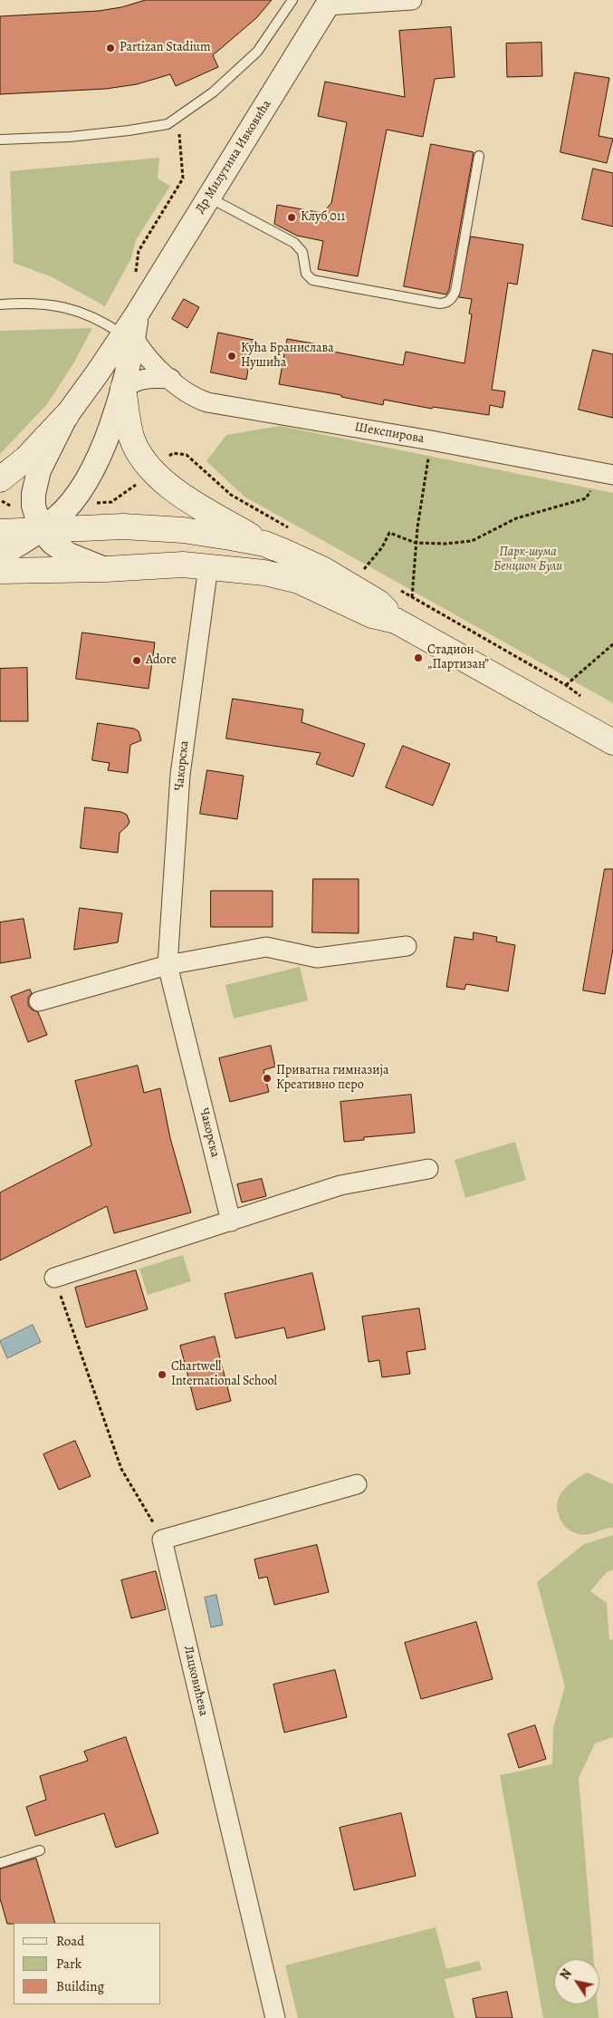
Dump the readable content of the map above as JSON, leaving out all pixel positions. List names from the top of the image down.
{
  "streets": {
    "street": [
      "Др Милутина Ивковића",
      "Шекспирова",
      "Чакорска",
      "Лацковићева"
    ]
  },
  "crossings": [
    ["Др Милутина Ивковића", "Шекспирова"]
  ],
  "parks": ["Парк-шума Бенцион Були"],
  "places": [
    "Partizan Stadium",
    "Клуб 011",
    "Кућа Бранислава Нушића",
    "Стадион „Партизан”",
    "Adore",
    "Приватна гимназија Креативно перо",
    "Chartwell International School"
  ],
  "legend": ["Road", "Park", "Building"],
  "north": "top left"
}
